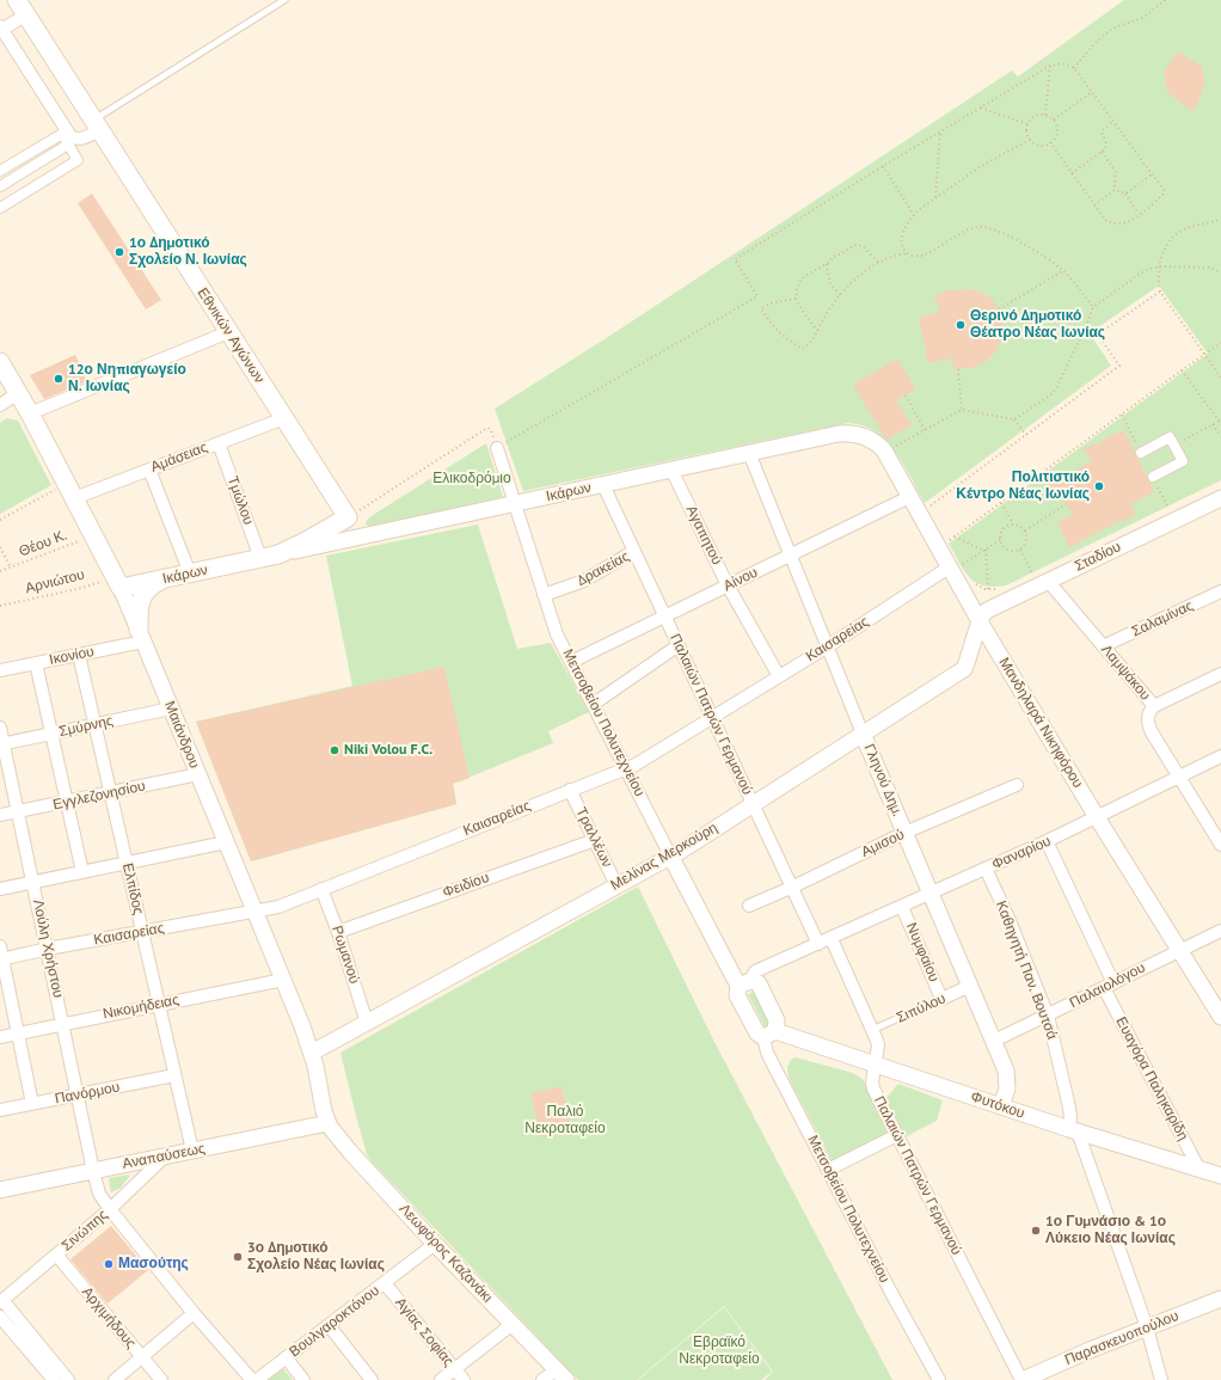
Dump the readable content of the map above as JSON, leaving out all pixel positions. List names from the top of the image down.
{
  "streets": {
    "main road": ["Εθνικών Αγώνων", "Ικάρων", "Μαιάνδρου"],
    "street": [
      "Αμάσειας",
      "Τμώλου",
      "Αγαπητού",
      "Σταδίου",
      "Δρακείας",
      "Αίνου",
      "Σαλαμίνας",
      "Καισαρείας",
      "Ικονίου",
      "Λαμψάκου",
      "Παλαιών Πατρών Γερμανού",
      "Μετσοβείου Πολυτεχνείου",
      "Μανδηλαρά Νικηφόρου",
      "Σμύρνης",
      "Γληνού Δημ.",
      "Εγγλεζονησίου",
      "Τραλλέων",
      "Αμισού",
      "Φαναρίου",
      "Μελίνας Μερκούρη",
      "Φειδίου",
      "Ελπίδος",
      "Λούλη Χρήστου",
      "Νυμφαίου",
      "Ρωμανού",
      "Καθηγητή Παν. Βουτσά",
      "Παλαιολόγου",
      "Νικομήδειας",
      "Σιπύλου",
      "Ευαγόρα Παληκαρίδη",
      "Πανόρμου",
      "Φυτόκου",
      "Αναπαύσεως",
      "Σινώπης",
      "Λεωφόρος Καζανάκι",
      "Αρχιμήδους",
      "Βουλγαροκτόνου",
      "Αγίας Σοφίας",
      "Παρασκευοπούλου"
    ],
    "path": ["Θέου Κ.", "Αρνιώτου"]
  },
  "crossings": [
    ["Εθνικών Αγώνων", "Αμάσειας"],
    ["Εθνικών Αγώνων", "Ικάρων"],
    ["Αμάσειας", "Τμώλου"],
    ["Αμάσειας", "Μαιάνδρου"],
    ["Ικάρων", "Τμώλου"],
    ["Ικάρων", "Αγαπητού"],
    ["Ικάρων", "Αρνιώτου"],
    ["Ικάρων", "Παλαιών Πατρών Γερμανού"],
    ["Ικάρων", "Μετσοβείου Πολυτεχνείου"],
    ["Ικάρων", "Μανδηλαρά Νικηφόρου"],
    ["Ικάρων", "Μαιάνδρου"],
    ["Ικάρων", "Γληνού Δημ."],
    ["Αγαπητού", "Αίνου"],
    ["Αγαπητού", "Καισαρείας"],
    ["Θέου Κ.", "Μαιάνδρου"],
    ["Σταδίου", "Λαμψάκου"],
    ["Σταδίου", "Μανδηλαρά Νικηφόρου"],
    ["Σταδίου", "Μελίνας Μερκούρη"],
    ["Δρακείας", "Παλαιών Πατρών Γερμανού"],
    ["Δρακείας", "Μετσοβείου Πολυτεχνείου"],
    ["Αίνου", "Παλαιών Πατρών Γερμανού"],
    ["Αίνου", "Μετσοβείου Πολυτεχνείου"],
    ["Αίνου", "Μανδηλαρά Νικηφόρου"],
    ["Αίνου", "Γληνού Δημ."],
    ["Αρνιώτου", "Μαιάνδρου"],
    ["Σαλαμίνας", "Λαμψάκου"],
    ["Καισαρείας", "Παλαιών Πατρών Γερμανού"],
    ["Καισαρείας", "Μετσοβείου Πολυτεχνείου"],
    ["Καισαρείας", "Μανδηλαρά Νικηφόρου"],
    ["Καισαρείας", "Μαιάνδρου"],
    ["Καισαρείας", "Γληνού Δημ."],
    ["Καισαρείας", "Τραλλέων"],
    ["Καισαρείας", "Ελπίδος"],
    ["Καισαρείας", "Λούλη Χρήστου"],
    ["Καισαρείας", "Ρωμανού"],
    ["Ικονίου", "Μαιάνδρου"],
    ["Ικονίου", "Ελπίδος"],
    ["Λαμψάκου", "Φαναρίου"],
    ["Παλαιών Πατρών Γερμανού", "Αμισού"],
    ["Παλαιών Πατρών Γερμανού", "Φαναρίου"],
    ["Παλαιών Πατρών Γερμανού", "Μελίνας Μερκούρη"],
    ["Παλαιών Πατρών Γερμανού", "Σιπύλου"],
    ["Παλαιών Πατρών Γερμανού", "Φυτόκου"],
    ["Παλαιών Πατρών Γερμανού", "Παρασκευοπούλου"],
    ["Μετσοβείου Πολυτεχνείου", "Φαναρίου"],
    ["Μετσοβείου Πολυτεχνείου", "Μελίνας Μερκούρη"],
    ["Μετσοβείου Πολυτεχνείου", "Φυτόκου"],
    ["Μανδηλαρά Νικηφόρου", "Φαναρίου"],
    ["Μανδηλαρά Νικηφόρου", "Μελίνας Μερκούρη"],
    ["Μανδηλαρά Νικηφόρου", "Παλαιολόγου"],
    ["Σμύρνης", "Μαιάνδρου"],
    ["Σμύρνης", "Ελπίδος"],
    ["Σμύρνης", "Λούλη Χρήστου"],
    ["Μαιάνδρου", "Εγγλεζονησίου"],
    ["Μαιάνδρου", "Μελίνας Μερκούρη"],
    ["Μαιάνδρου", "Νικομήδειας"],
    ["Μαιάνδρου", "Αναπαύσεως"],
    ["Μαιάνδρου", "Λεωφόρος Καζανάκι"],
    ["Γληνού Δημ.", "Αμισού"],
    ["Γληνού Δημ.", "Φαναρίου"],
    ["Γληνού Δημ.", "Μελίνας Μερκούρη"],
    ["Γληνού Δημ.", "Παλαιολόγου"],
    ["Γληνού Δημ.", "Σιπύλου"],
    ["Γληνού Δημ.", "Φυτόκου"],
    ["Εγγλεζονησίου", "Ελπίδος"],
    ["Εγγλεζονησίου", "Λούλη Χρήστου"],
    ["Τραλλέων", "Μελίνας Μερκούρη"],
    ["Τραλλέων", "Φειδίου"],
    ["Φαναρίου", "Νυμφαίου"],
    ["Φαναρίου", "Καθηγητή Παν. Βουτσά"],
    ["Φαναρίου", "Ευαγόρα Παληκαρίδη"],
    ["Μελίνας Μερκούρη", "Ρωμανού"],
    ["Φειδίου", "Ρωμανού"],
    ["Ελπίδος", "Νικομήδειας"],
    ["Ελπίδος", "Πανόρμου"],
    ["Ελπίδος", "Αναπαύσεως"],
    ["Λούλη Χρήστου", "Νικομήδειας"],
    ["Λούλη Χρήστου", "Πανόρμου"],
    ["Λούλη Χρήστου", "Αναπαύσεως"],
    ["Λούλη Χρήστου", "Σινώπης"],
    ["Νυμφαίου", "Σιπύλου"],
    ["Καθηγητή Παν. Βουτσά", "Παλαιολόγου"],
    ["Καθηγητή Παν. Βουτσά", "Φυτόκου"],
    ["Καθηγητή Παν. Βουτσά", "Παρασκευοπούλου"],
    ["Παλαιολόγου", "Ευαγόρα Παληκαρίδη"],
    ["Ευαγόρα Παληκαρίδη", "Φυτόκου"],
    ["Αναπαύσεως", "Σινώπης"],
    ["Αναπαύσεως", "Λεωφόρος Καζανάκι"],
    ["Σινώπης", "Αρχιμήδους"],
    ["Λεωφόρος Καζανάκι", "Βουλγαροκτόνου"],
    ["Βουλγαροκτόνου", "Αγίας Σοφίας"]
  ],
  "parks": ["Ελικοδρόμιο", "Παλιό Νεκροταφείο", "Εβραϊκό Νεκροταφείο"],
  "places": [
    "1ο Δημοτικό Σχολείο Ν. Ιωνίας",
    "Θερινό Δημοτικό Θέατρο Νέας Ιωνίας",
    "12ο Νηπιαγωγείο Ν. Ιωνίας",
    "Πολιτιστικό Κέντρο Νέας Ιωνίας",
    "Niki Volou F.C.",
    "1ο Γυμνάσιο & 1ο Λύκειο Νέας Ιωνίας",
    "3ο Δημοτικό Σχολείο Νέας Ιωνίας",
    "Μασούτης"
  ]
}
